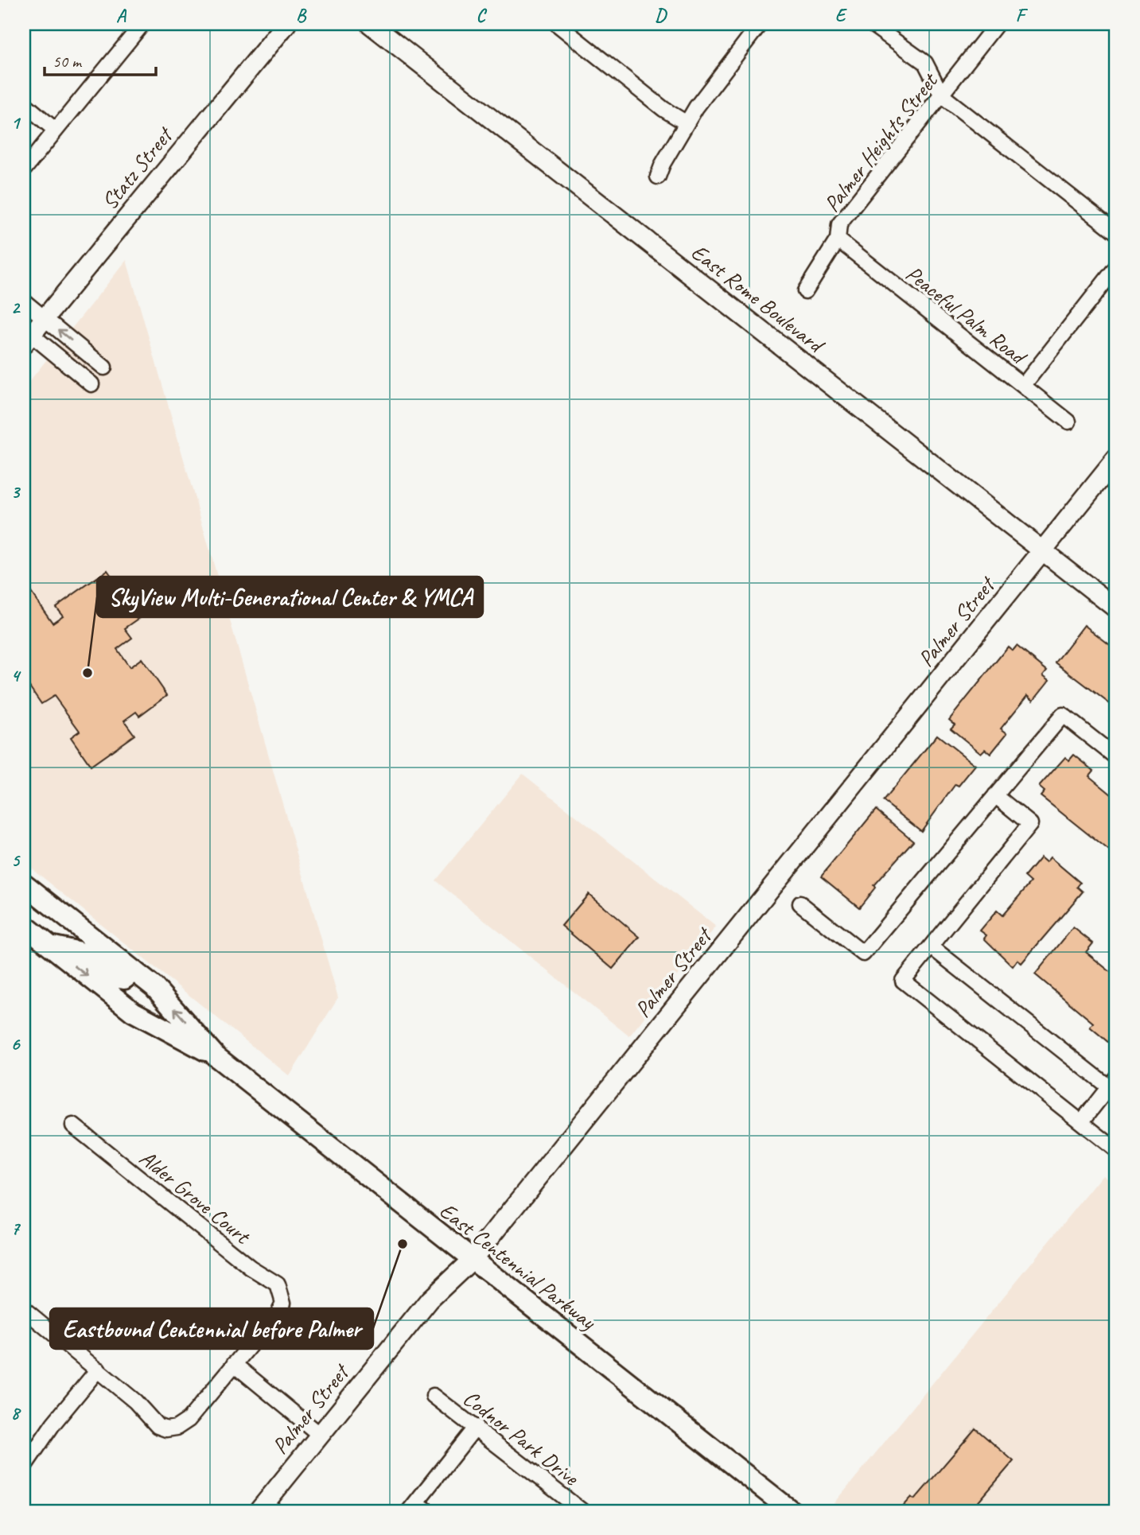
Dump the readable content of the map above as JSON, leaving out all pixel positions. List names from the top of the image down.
{
  "streets": {
    "main road": ["East Centennial Parkway"],
    "street": [
      "Palmer Heights Street",
      "Statz Street",
      "East Rome Boulevard",
      "Peaceful Palm Road",
      "Palmer Street",
      "Alder Grove Court",
      "Codnor Park Drive"
    ]
  },
  "crossings": [
    ["Palmer Heights Street", "Peaceful Palm Road"],
    ["East Rome Boulevard", "Palmer Street"],
    ["Palmer Street", "East Centennial Parkway"]
  ],
  "places": ["SkyView Multi-Generational Center & YMCA", "Eastbound Centennial before Palmer"],
  "scale_bar": "50 m",
  "grid": {
    "columns": [
      "A",
      "B",
      "C",
      "D",
      "E",
      "F"
    ],
    "rows": [
      "1",
      "2",
      "3",
      "4",
      "5",
      "6",
      "7",
      "8"
    ]
  }
}
